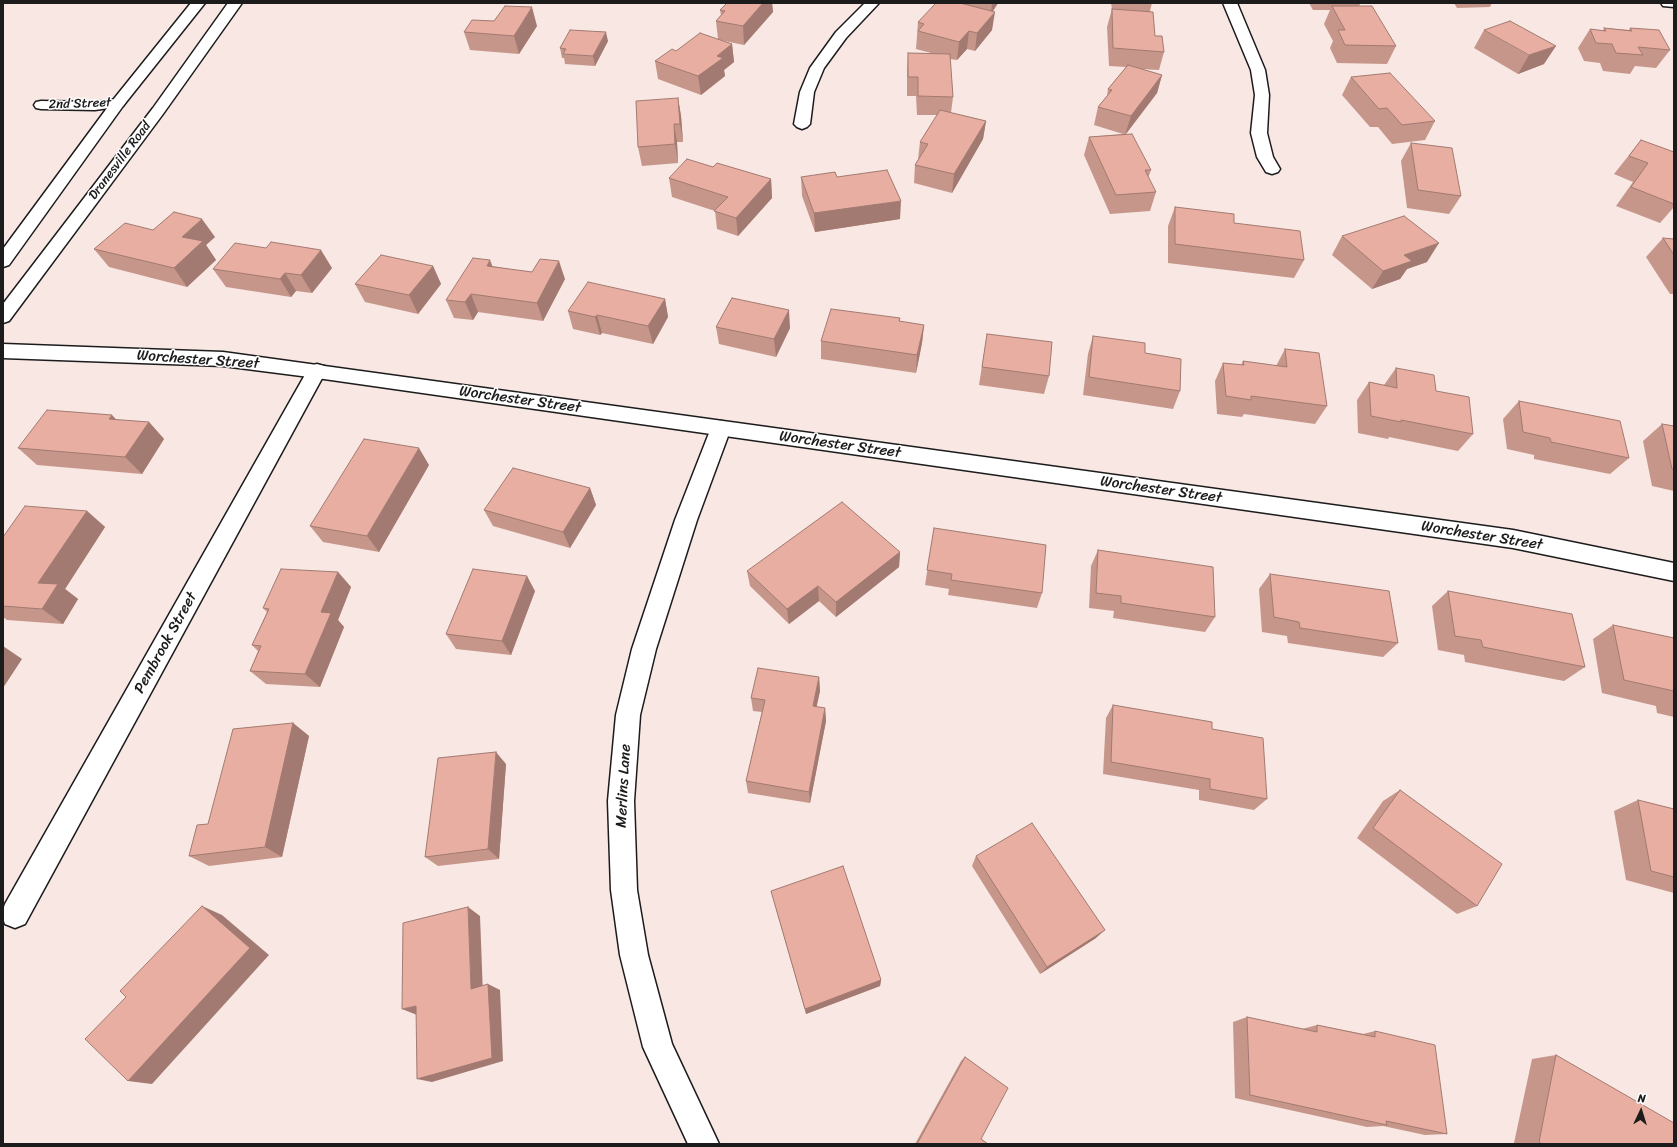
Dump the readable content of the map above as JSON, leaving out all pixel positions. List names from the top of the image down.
{
  "streets": {
    "street": [
      "2nd Street",
      "Dranesville Road",
      "Worchester Street",
      "Pembrook Street",
      "Merlins Lane"
    ]
  },
  "crossings": [
    ["Worchester Street", "Pembrook Street"],
    ["Worchester Street", "Merlins Lane"]
  ],
  "north": "top"
}
